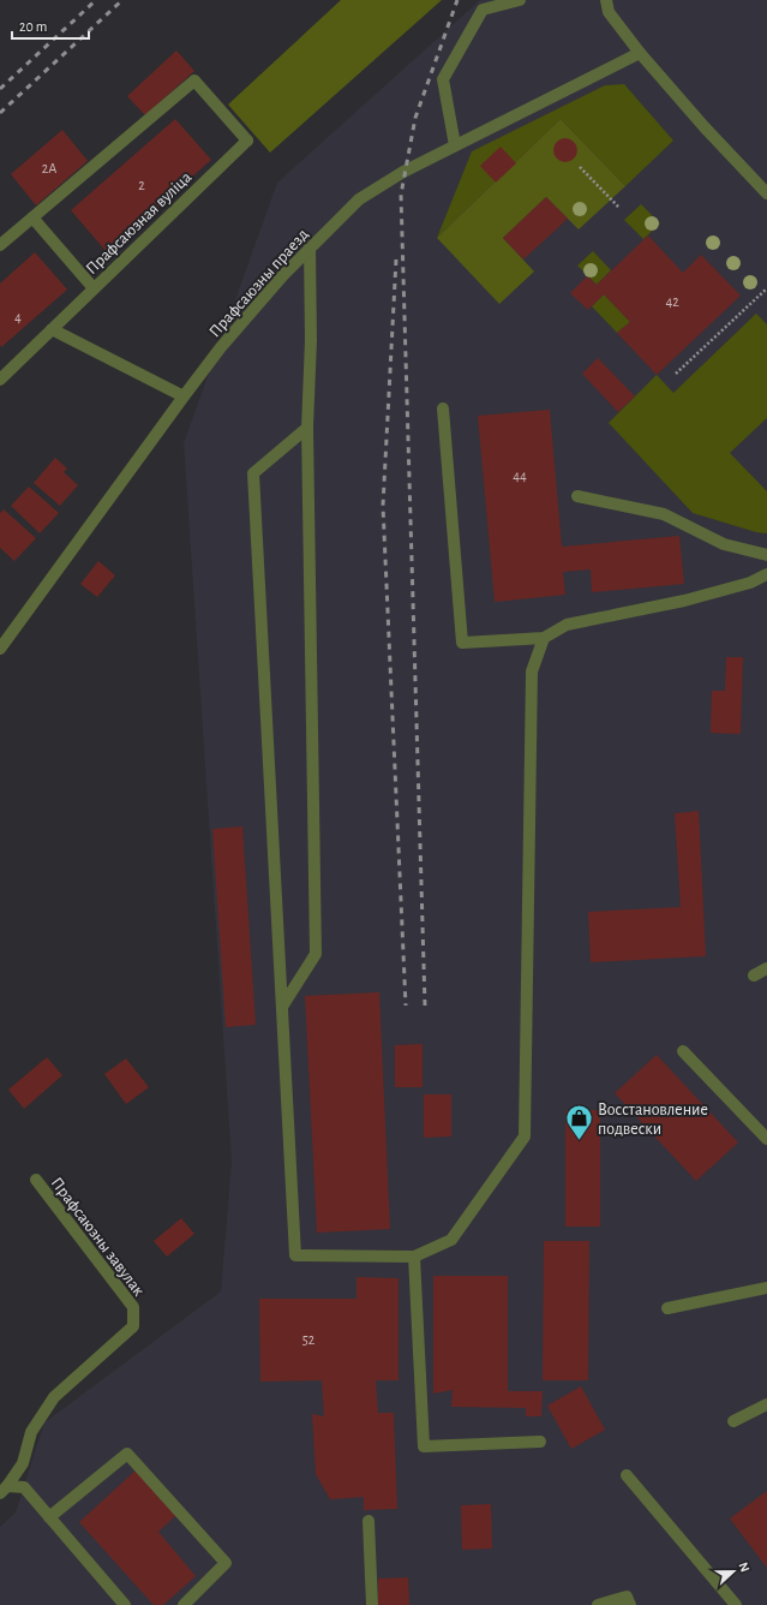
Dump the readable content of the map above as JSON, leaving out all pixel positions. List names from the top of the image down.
{
  "streets": {
    "street": ["Прафсаюзная вуліца", "Прафсаюзны праезд", "Прафсаюзны завулак"]
  },
  "places": {
    "shop": ["Восстановление подвески"]
  },
  "house_numbers": [
    "2А",
    "2",
    "42",
    "4",
    "44",
    "52"
  ],
  "scale_bar": "20 m",
  "north": "right"
}
